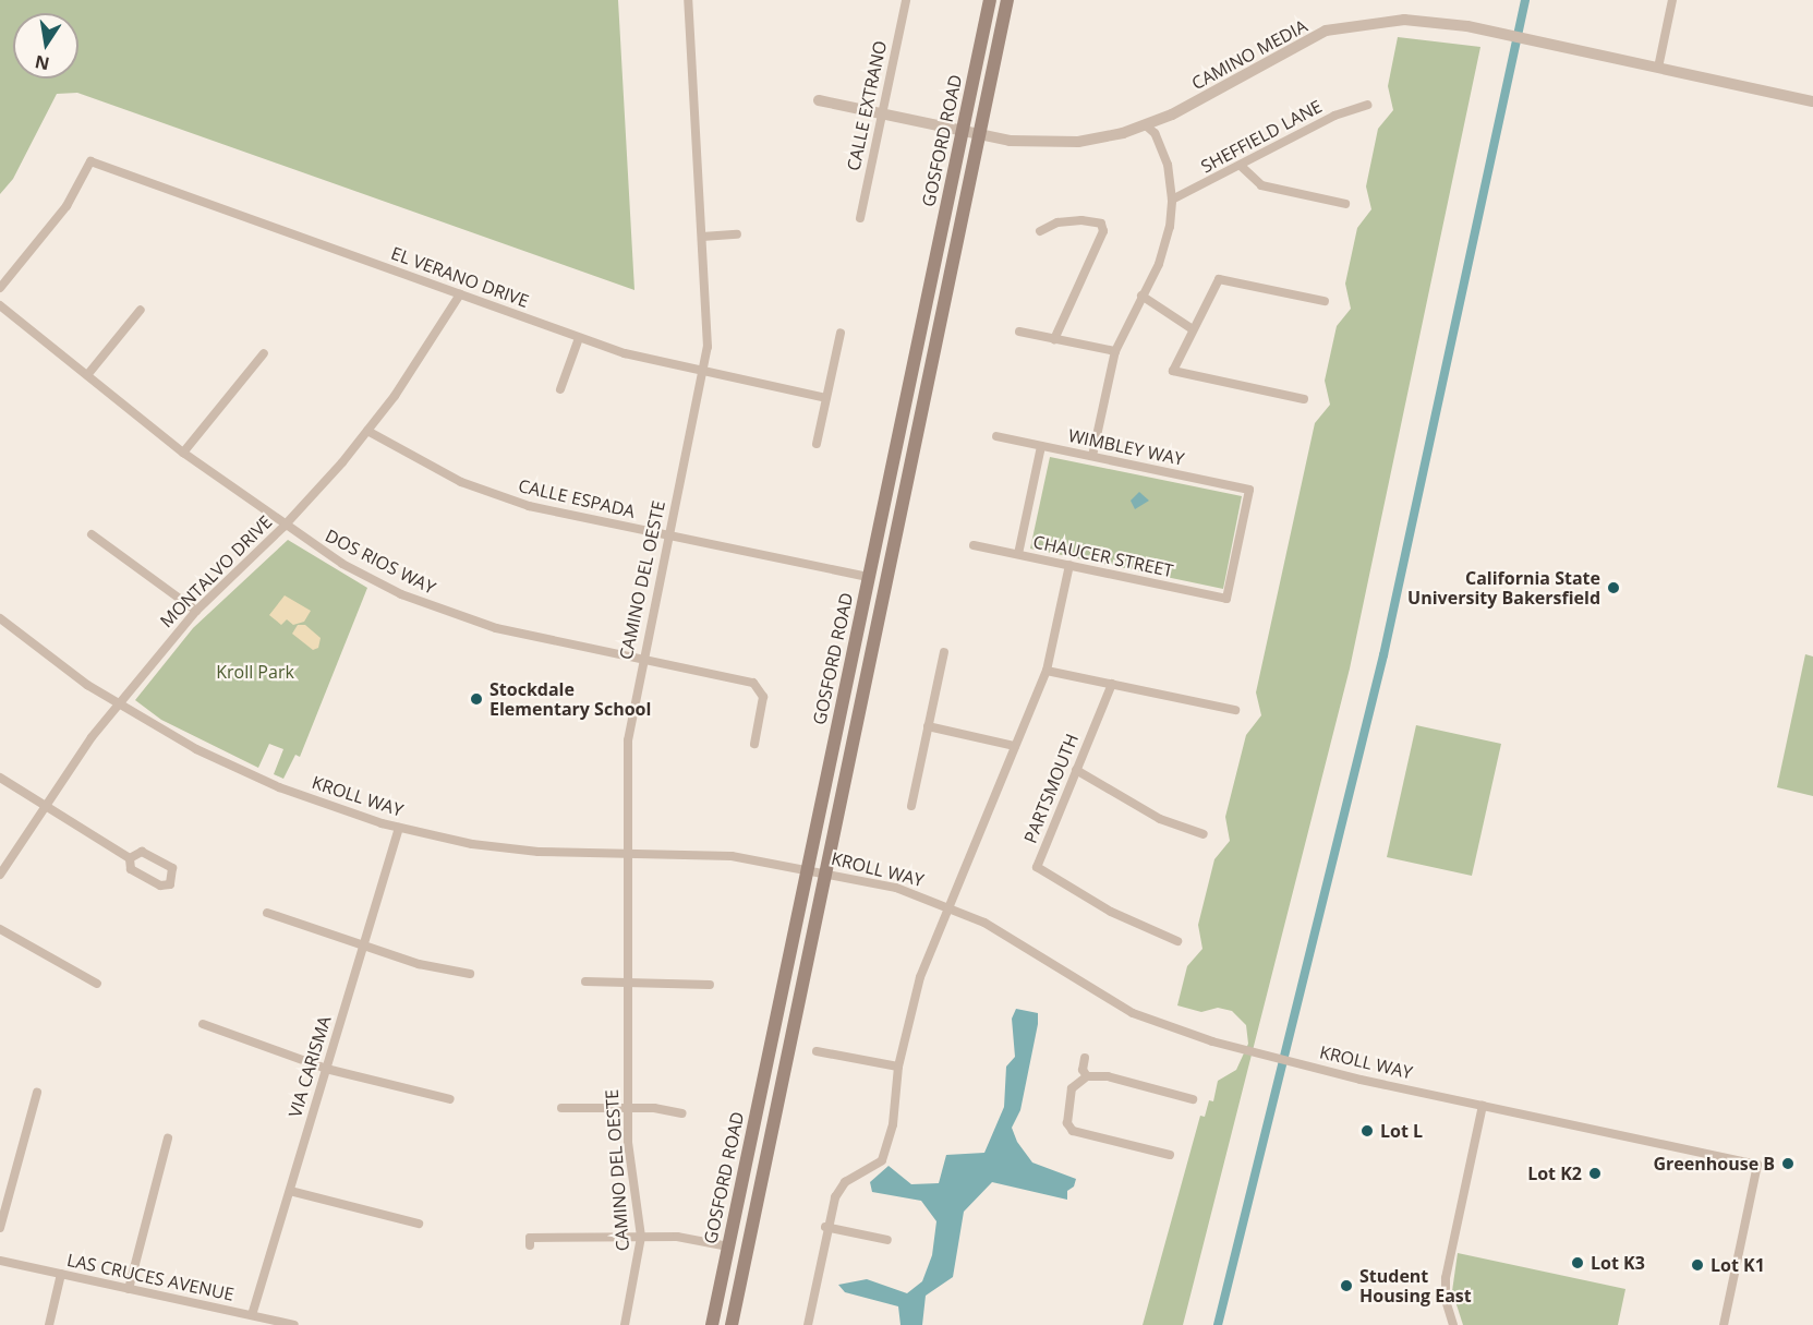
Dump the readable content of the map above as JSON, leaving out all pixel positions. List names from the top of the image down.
{
  "streets": {
    "main road": ["GOSFORD ROAD"],
    "street": [
      "CAMINO MEDIA",
      "CALLE EXTRANO",
      "SHEFFIELD LANE",
      "EL VERANO DRIVE",
      "WIMBLEY WAY",
      "CALLE ESPADA",
      "CHAUCER STREET",
      "DOS RIOS WAY",
      "MONTALVO DRIVE",
      "CAMINO DEL OESTE",
      "PARTSMOUTH",
      "KROLL WAY",
      "VIA CARISMA",
      "LAS CRUCES AVENUE"
    ]
  },
  "crossings": [
    ["CAMINO MEDIA", "CALLE EXTRANO"],
    ["CAMINO MEDIA", "GOSFORD ROAD"],
    ["GOSFORD ROAD", "CALLE ESPADA"],
    ["GOSFORD ROAD", "KROLL WAY"],
    ["EL VERANO DRIVE", "MONTALVO DRIVE"],
    ["EL VERANO DRIVE", "CAMINO DEL OESTE"],
    ["WIMBLEY WAY", "CHAUCER STREET"],
    ["CALLE ESPADA", "MONTALVO DRIVE"],
    ["CALLE ESPADA", "CAMINO DEL OESTE"],
    ["DOS RIOS WAY", "MONTALVO DRIVE"],
    ["DOS RIOS WAY", "CAMINO DEL OESTE"],
    ["MONTALVO DRIVE", "KROLL WAY"],
    ["CAMINO DEL OESTE", "KROLL WAY"],
    ["KROLL WAY", "VIA CARISMA"],
    ["VIA CARISMA", "LAS CRUCES AVENUE"]
  ],
  "parks": ["Kroll Park"],
  "places": [
    "California State University Bakersfield",
    "Stockdale Elementary School",
    "Lot L",
    "Greenhouse B",
    "Lot K2",
    "Lot K3",
    "Lot K1",
    "Student Housing East"
  ],
  "north": "bottom"
}
